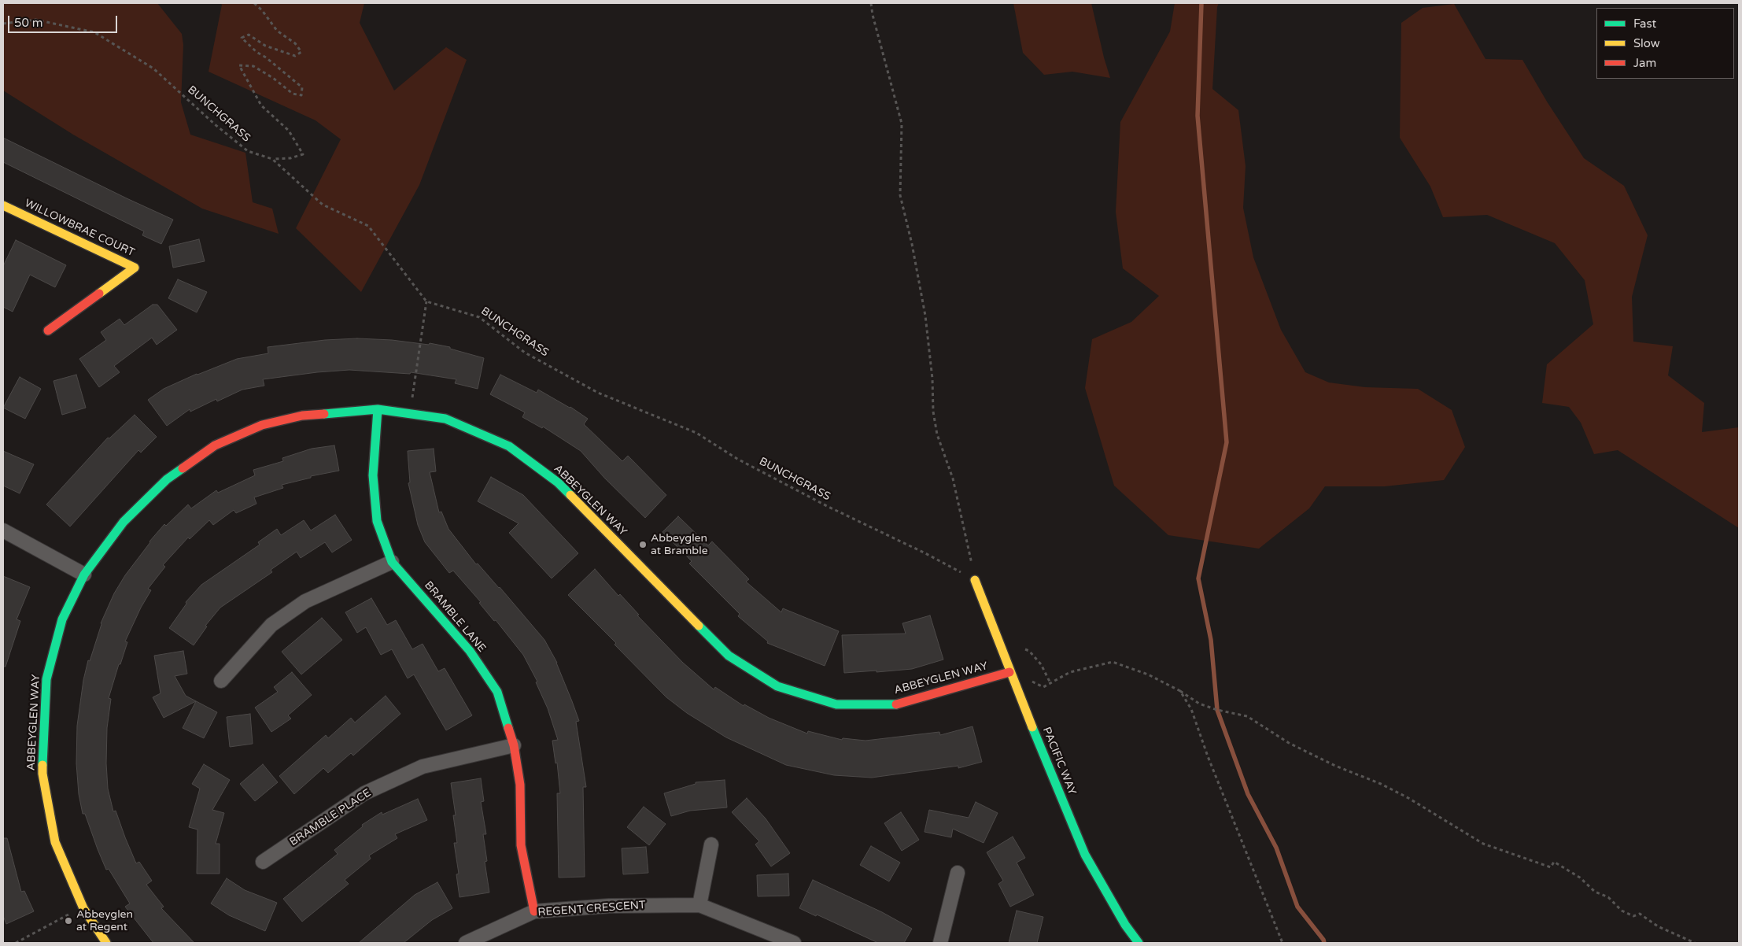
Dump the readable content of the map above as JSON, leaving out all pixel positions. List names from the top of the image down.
{
  "streets": {
    "street": [
      "WILLOWBRAE COURT",
      "ABBEYGLEN WAY",
      "BRAMBLE LANE",
      "PACIFIC WAY",
      "BRAMBLE PLACE",
      "REGENT CRESCENT"
    ],
    "path": ["BUNCHGRASS"]
  },
  "crossings": [
    ["BUNCHGRASS", "PACIFIC WAY"],
    ["ABBEYGLEN WAY", "BRAMBLE LANE"],
    ["ABBEYGLEN WAY", "PACIFIC WAY"],
    ["BRAMBLE LANE", "BRAMBLE PLACE"],
    ["BRAMBLE LANE", "REGENT CRESCENT"]
  ],
  "places": ["Abbeyglen at Bramble", "Abbeyglen at Regent"],
  "legend": ["Fast", "Slow", "Jam"],
  "scale_bar": "50 m"
}
